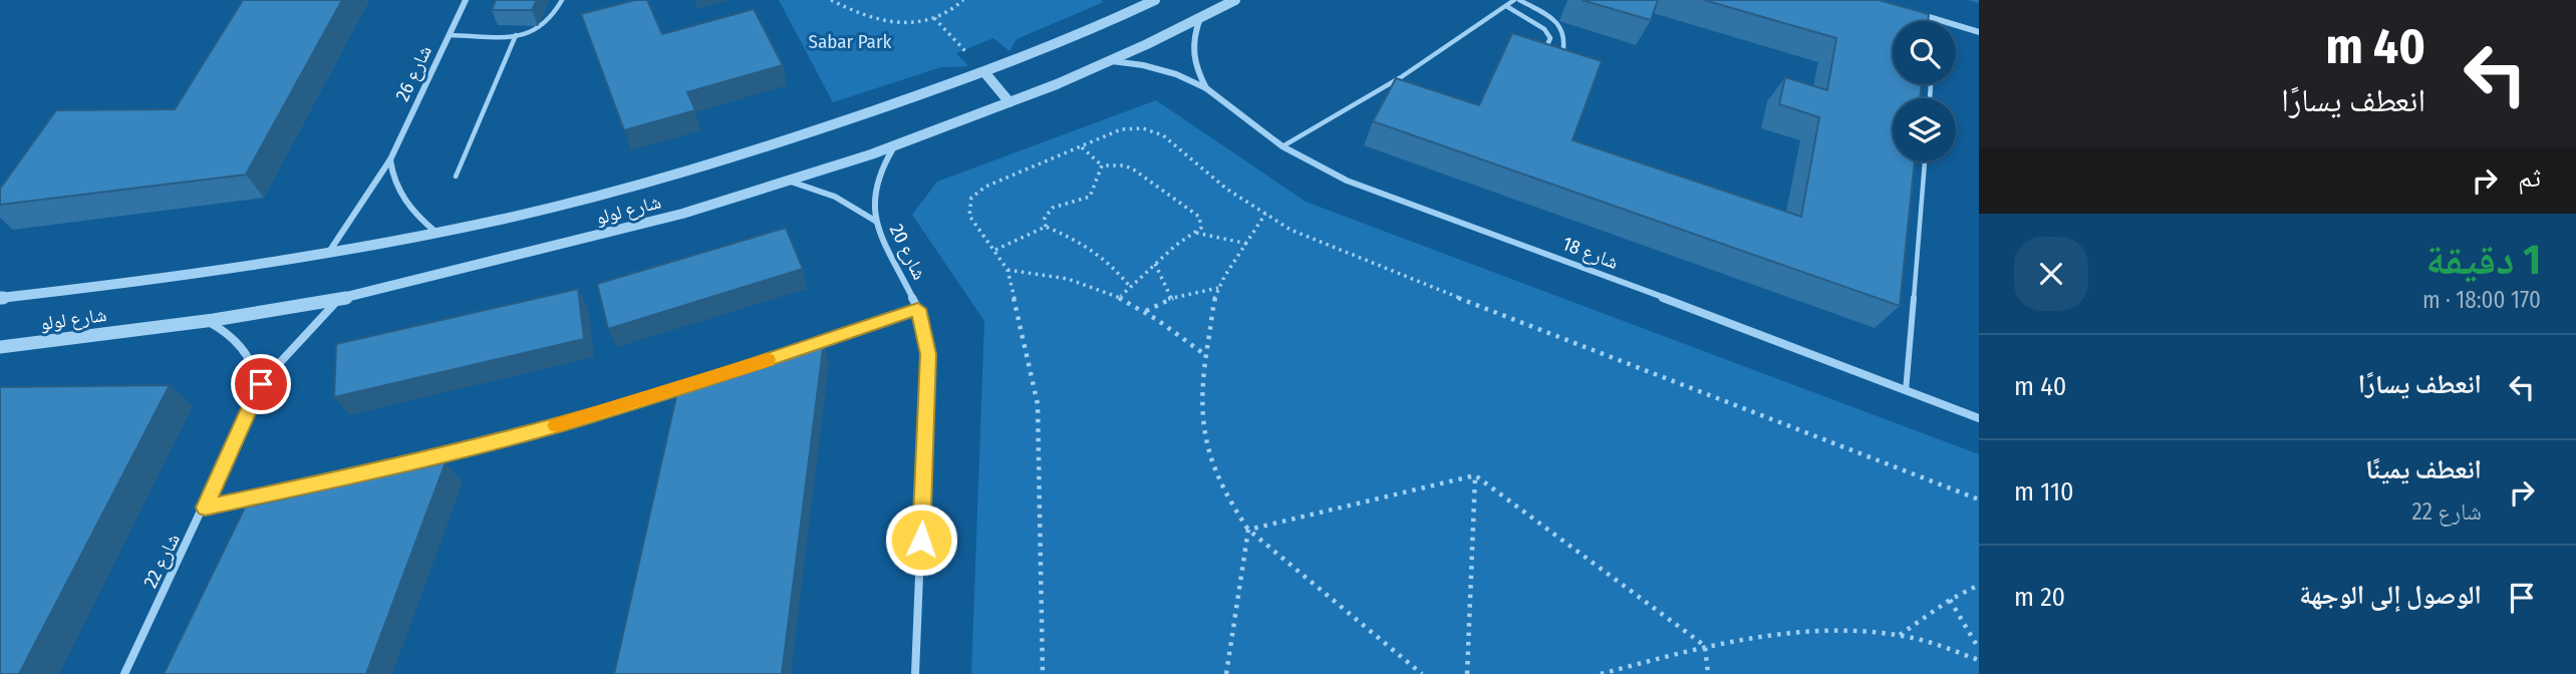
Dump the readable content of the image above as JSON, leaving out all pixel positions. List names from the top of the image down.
{
  "streets": {
    "street": [
      "شارع 26",
      "شارع لولو",
      "شارع 20",
      "شارع 18",
      "شارع 22"
    ]
  },
  "crossings": [
    ["شارع 26", "شارع لولو"],
    ["شارع لولو", "شارع 20"],
    ["شارع لولو", "شارع 18"],
    ["شارع لولو", "شارع 22"]
  ],
  "parks": ["Sabar Park"],
  "page": {
    "turn": ["40 m", "انعطف يسارًا"],
    "then": "ثم",
    "heading": ["1 دقيقة", "170 m · 18:00"],
    "list": [
      {
        "name": "انعطف يسارًا",
        "value": "40 m"
      },
      {
        "name": "انعطف يمينًا",
        "note": "شارع 22",
        "value": "110 m"
      },
      {
        "name": "الوصول إلى الوجهة",
        "value": "20 m"
      }
    ]
  }
}
